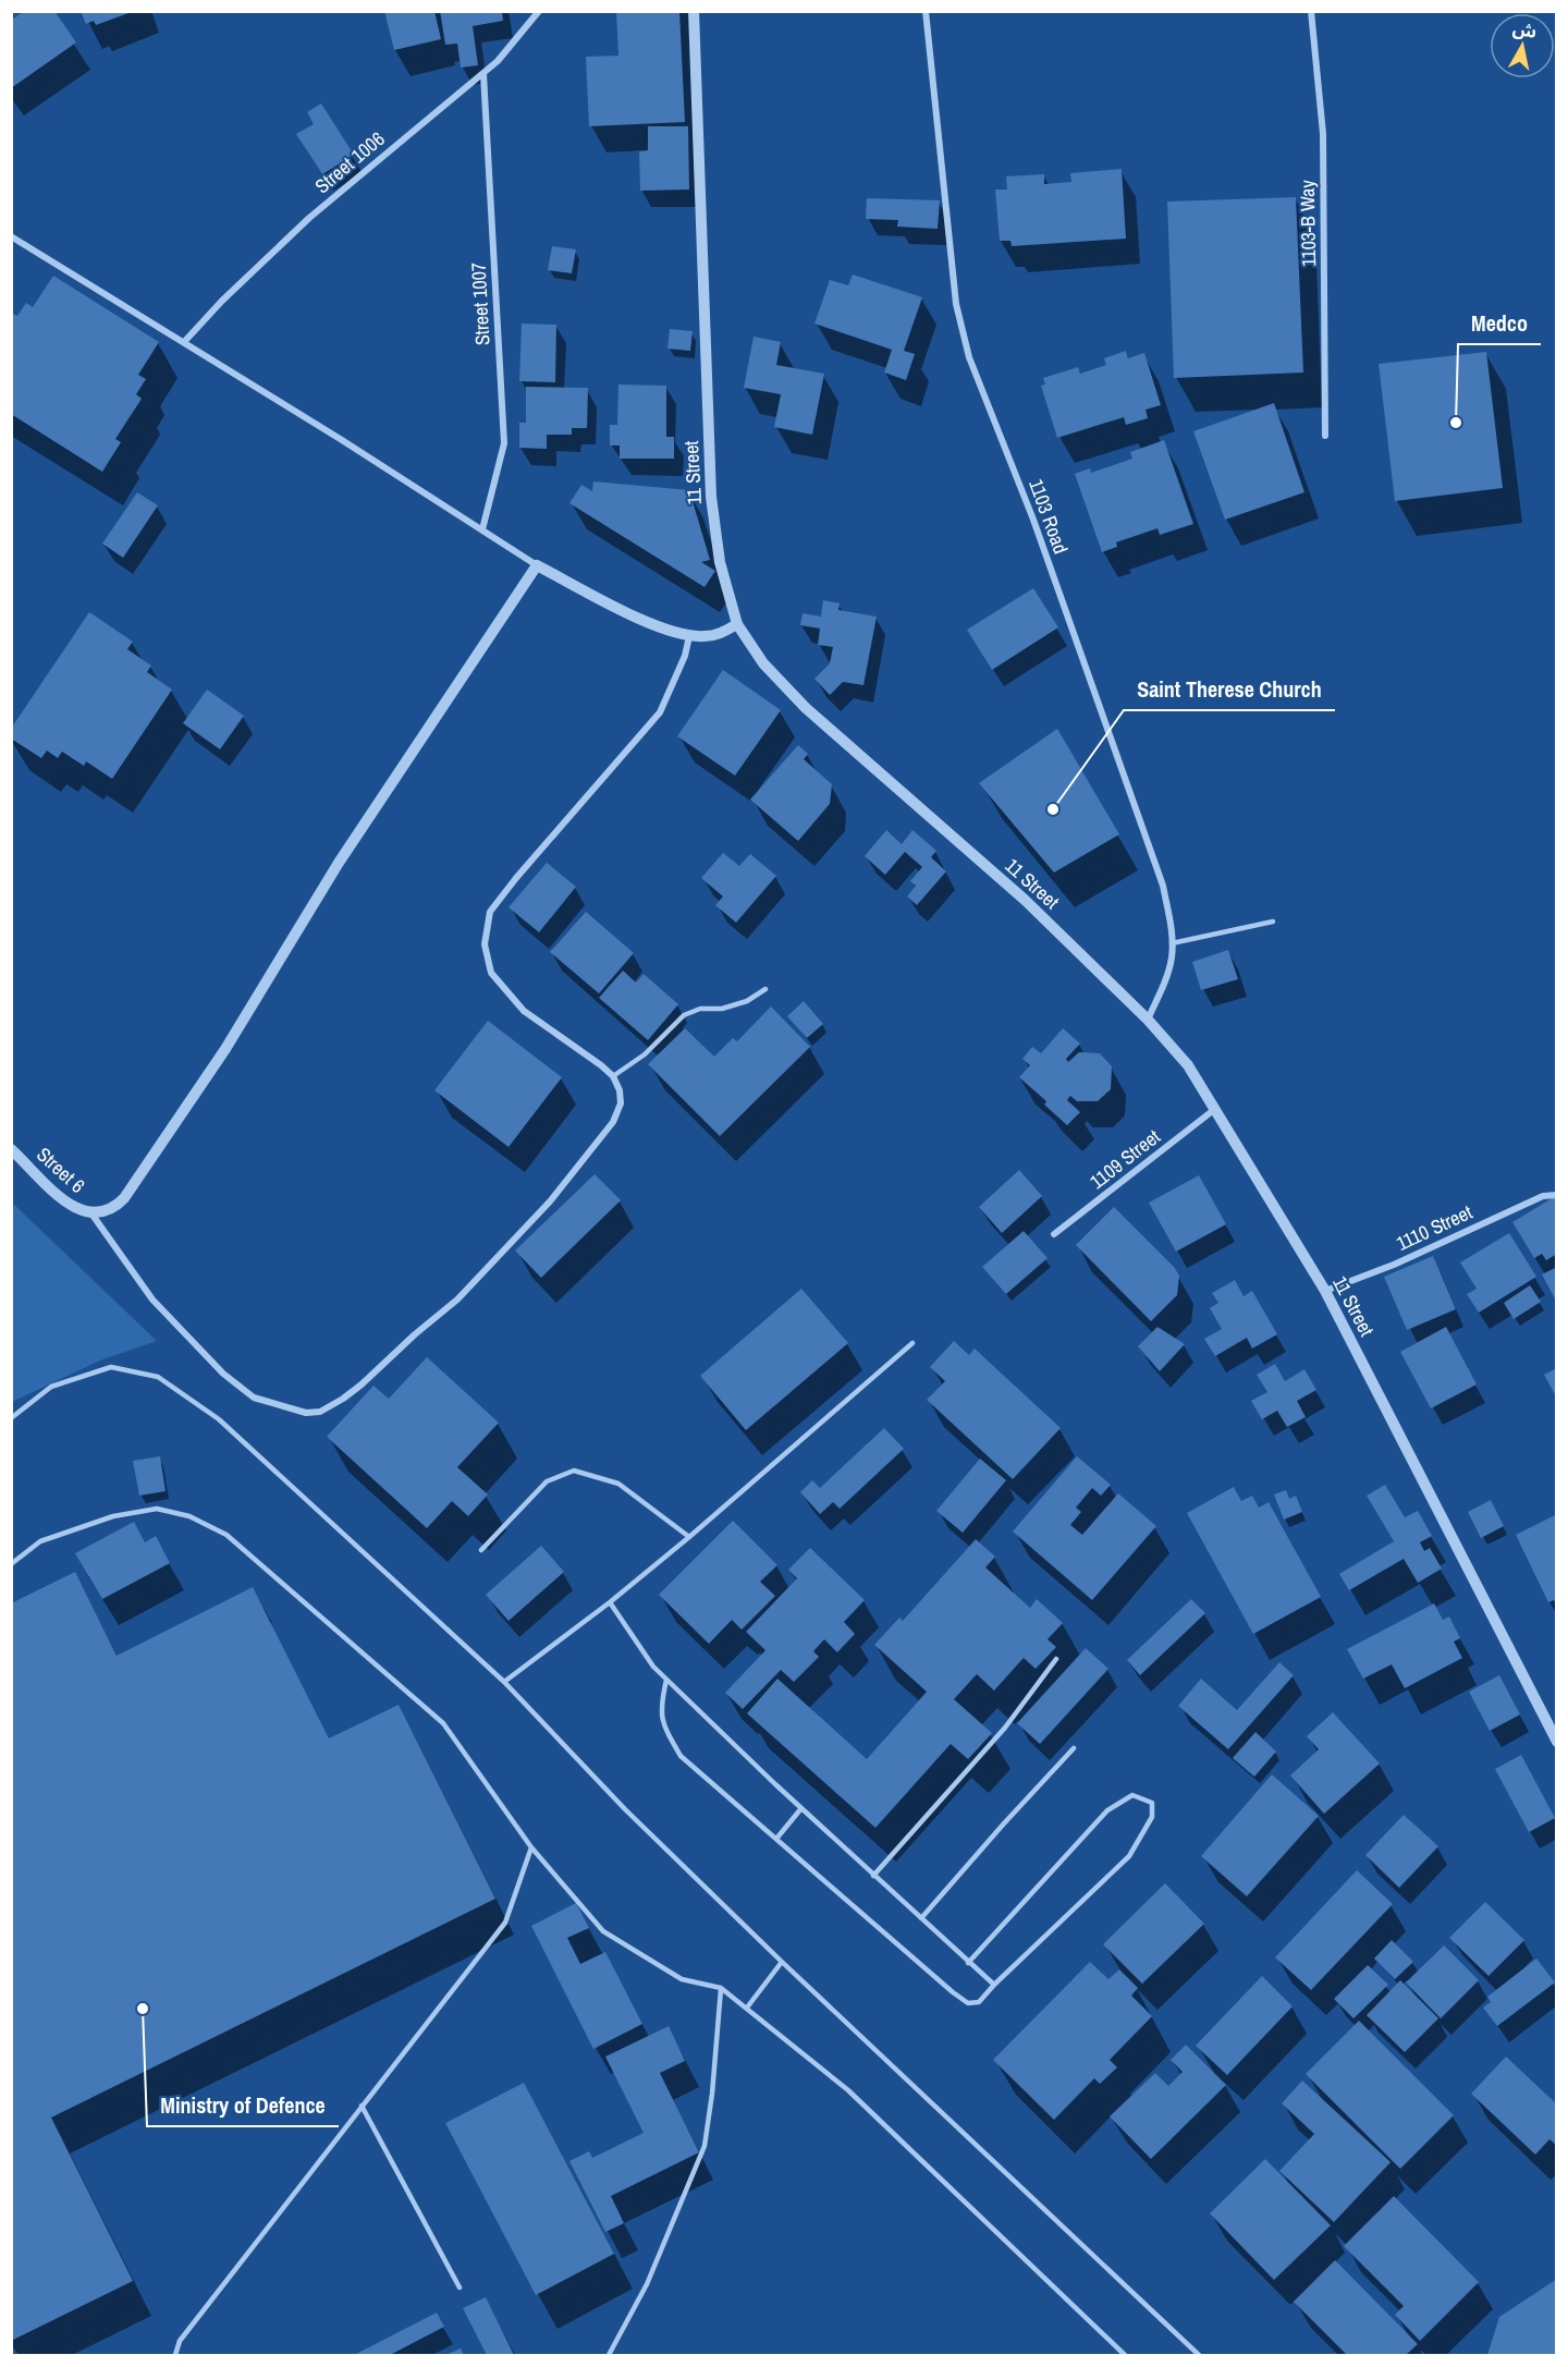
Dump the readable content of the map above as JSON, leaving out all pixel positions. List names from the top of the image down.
{
  "streets": {
    "street": [
      "Street 1006",
      "1103-B Way",
      "Street 1007",
      "11 Street",
      "1103 Road",
      "1109 Street",
      "Street 6",
      "1110 Street"
    ]
  },
  "crossings": [
    ["Street 1006", "Street 1007"],
    ["11 Street", "1103 Road"],
    ["11 Street", "1109 Street"],
    ["11 Street", "1110 Street"]
  ],
  "places": ["Medco", "Saint Therese Church", "Ministry of Defence"],
  "north": "top"
}
